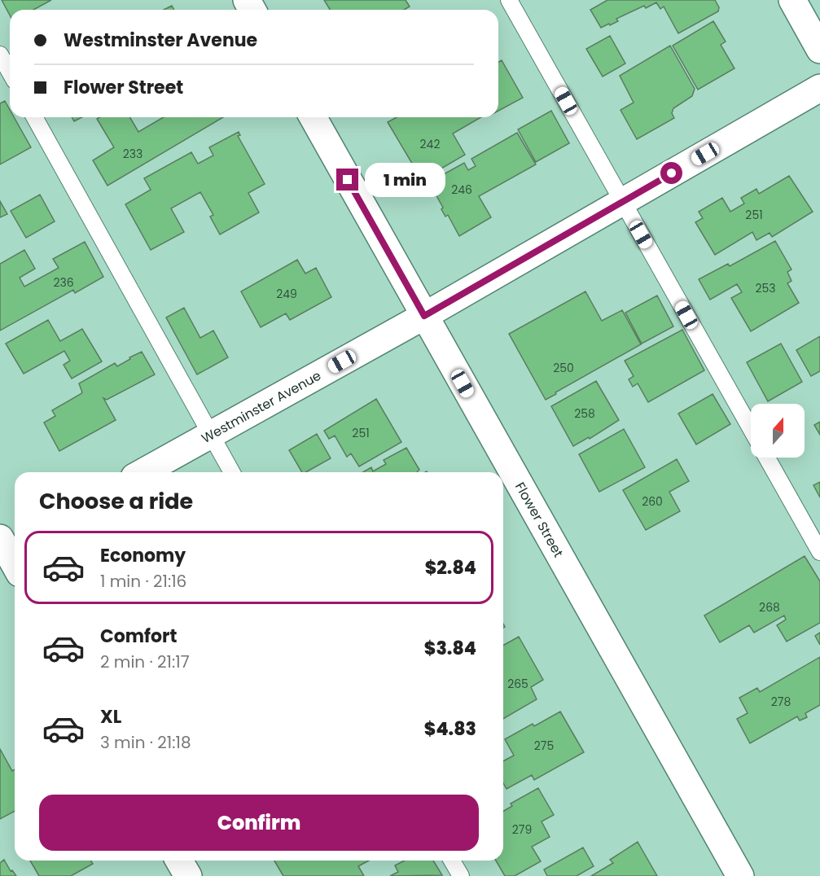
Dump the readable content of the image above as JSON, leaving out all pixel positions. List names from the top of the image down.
{
  "streets": {
    "street": ["Westminster Avenue", "Flower Street"]
  },
  "crossings": [
    ["Westminster Avenue", "Flower Street"]
  ],
  "house_numbers": [
    "242",
    "233",
    "246",
    "251",
    "236",
    "253",
    "249",
    "250",
    "258",
    "251",
    "260",
    "268",
    "265",
    "278",
    "275",
    "279"
  ],
  "north": "top",
  "page": {
    "banner": ["Westminster Avenue", "Flower Street"],
    "bubble": "1 min",
    "heading": "Choose a ride",
    "list": [
      {
        "name": "Economy",
        "note": "1 min · 21:16",
        "value": "$2.84"
      },
      {
        "name": "Comfort",
        "note": "2 min · 21:17",
        "value": "$3.84"
      },
      {
        "name": "XL",
        "note": "3 min · 21:18",
        "value": "$4.83"
      }
    ],
    "buttons": "Confirm"
  }
}
